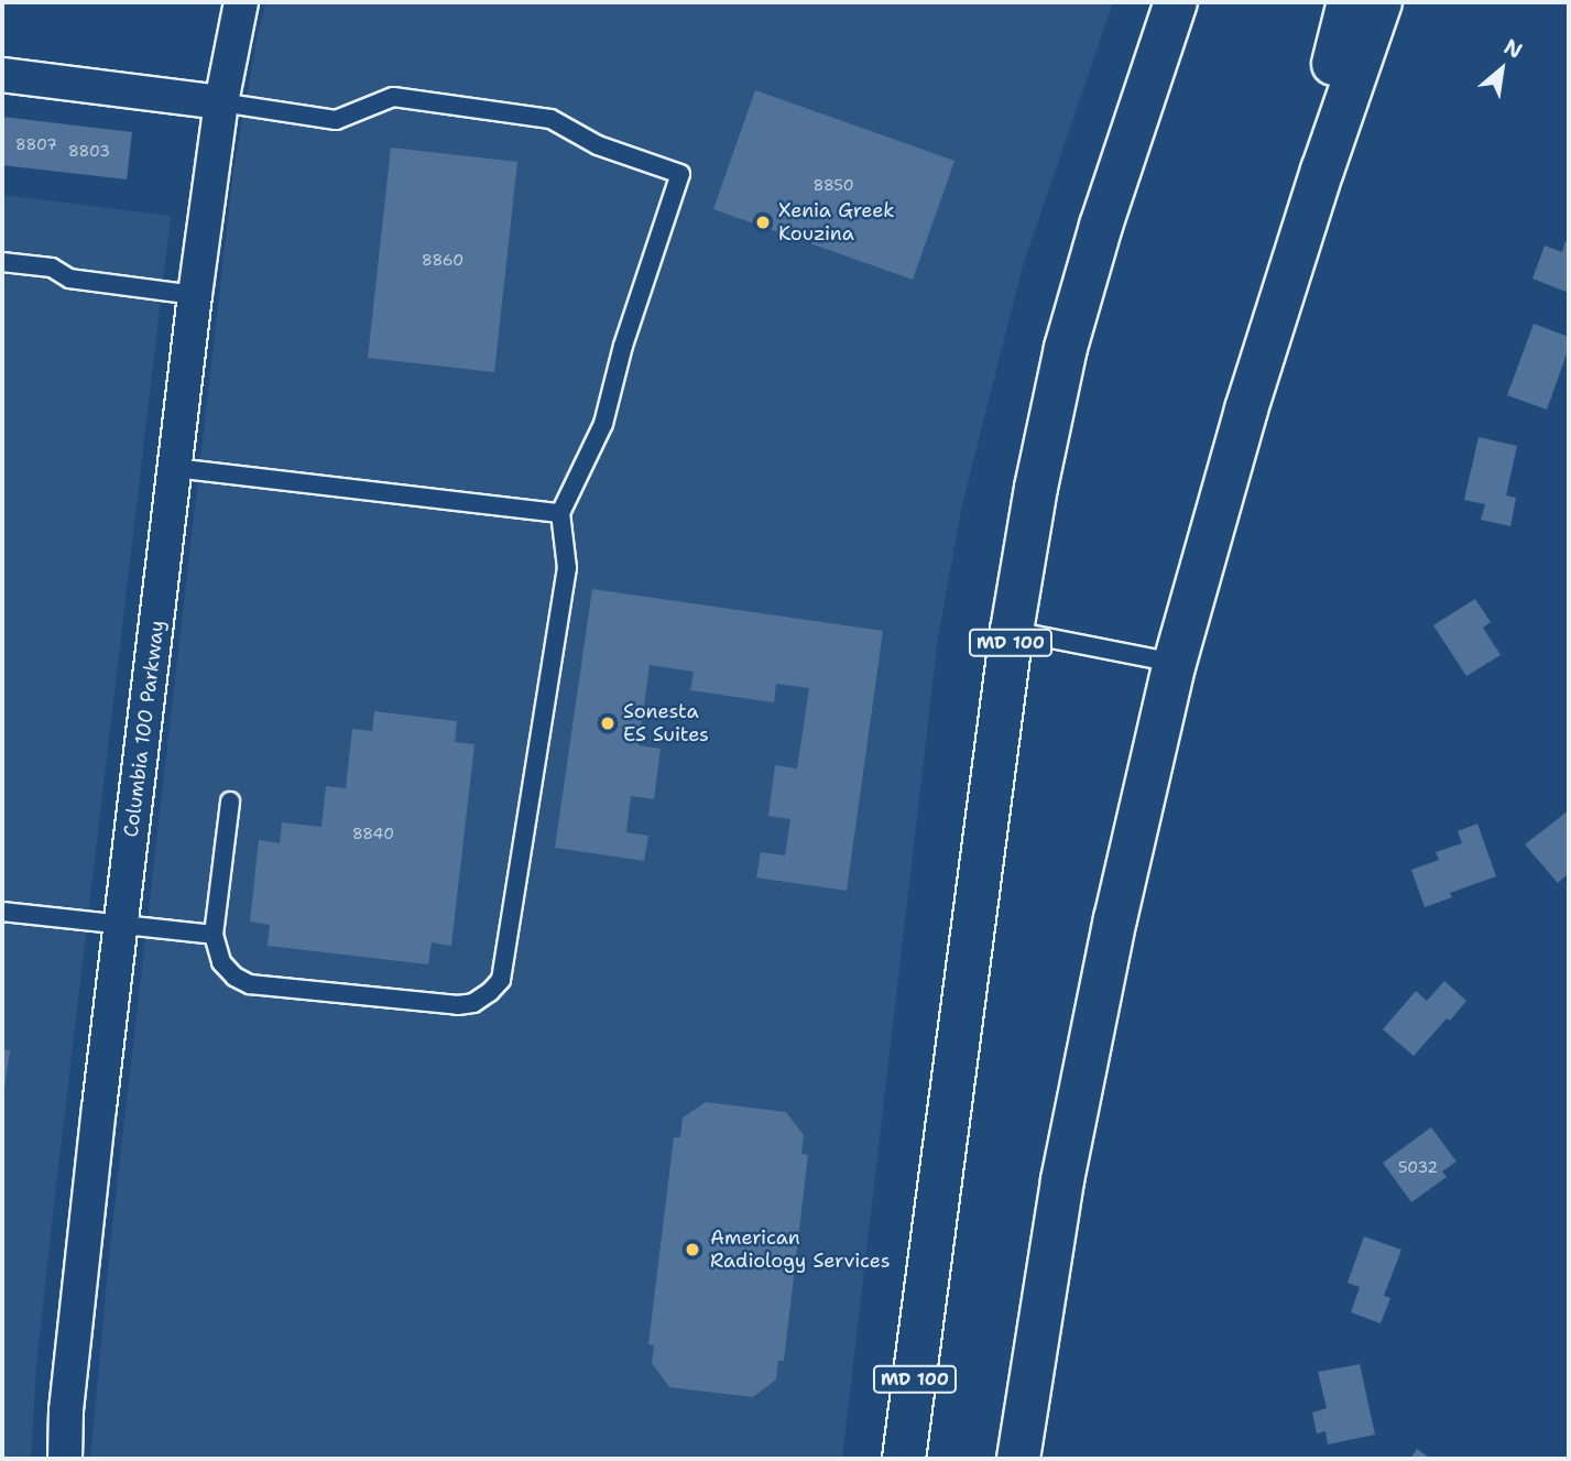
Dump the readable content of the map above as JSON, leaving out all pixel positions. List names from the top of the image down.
{
  "streets": {
    "highway": ["MD 100"],
    "street": ["Columbia 100 Parkway"]
  },
  "places": ["Xenia Greek Kouzina", "Sonesta ES Suites", "American Radiology Services"],
  "house_numbers": [
    "8807",
    "8803",
    "8850",
    "8860",
    "8840",
    "5032"
  ],
  "north": "top right"
}
